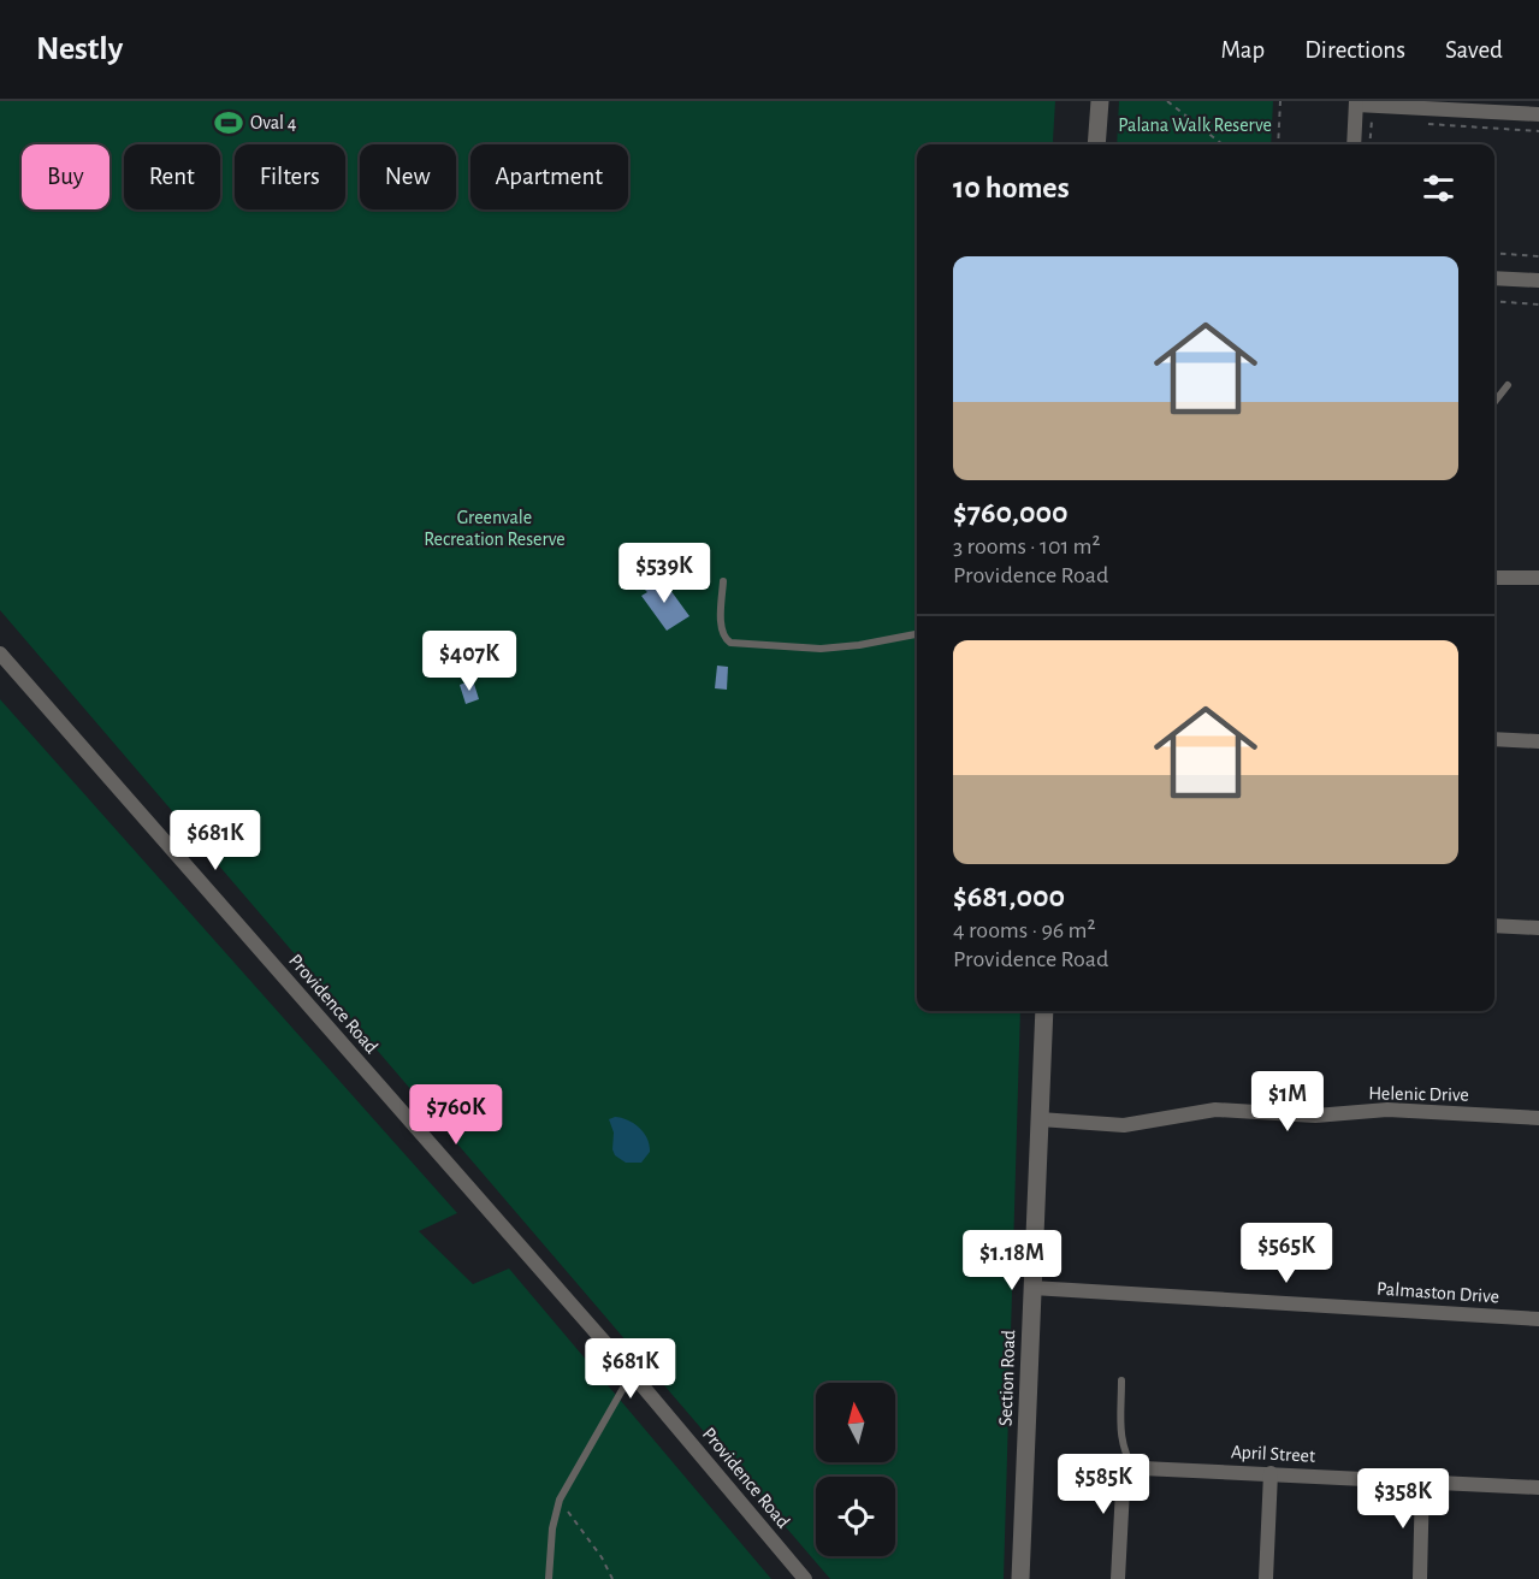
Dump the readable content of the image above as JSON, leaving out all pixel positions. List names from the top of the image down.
{
  "streets": {
    "street": [
      "Providence Road",
      "Helenic Drive",
      "Palmaston Drive",
      "Section Road",
      "April Street"
    ]
  },
  "crossings": [
    ["Helenic Drive", "Section Road"],
    ["Palmaston Drive", "Section Road"]
  ],
  "parks": ["Palana Walk Reserve", "Greenvale Recreation Reserve"],
  "places": {
    "sports": ["Oval 4"]
  },
  "north": "top",
  "page": {
    "header": "Nestly",
    "nav": ["Map", "Directions", "Saved"],
    "chip": [
      "Buy",
      "Rent",
      "Filters",
      "New",
      "Apartment"
    ],
    "heading": "10 homes",
    "list": [
      {
        "name": "$760,000",
        "note": "3 rooms · 101 m² · Providence Road"
      },
      {
        "name": "$681,000",
        "note": "4 rooms · 96 m² · Providence Road"
      }
    ],
    "price": [
      "$539K",
      "$407K",
      "$681K",
      "$1M",
      "$760K",
      "$565K",
      "$1.18M",
      "$681K",
      "$585K",
      "$358K"
    ]
  }
}
